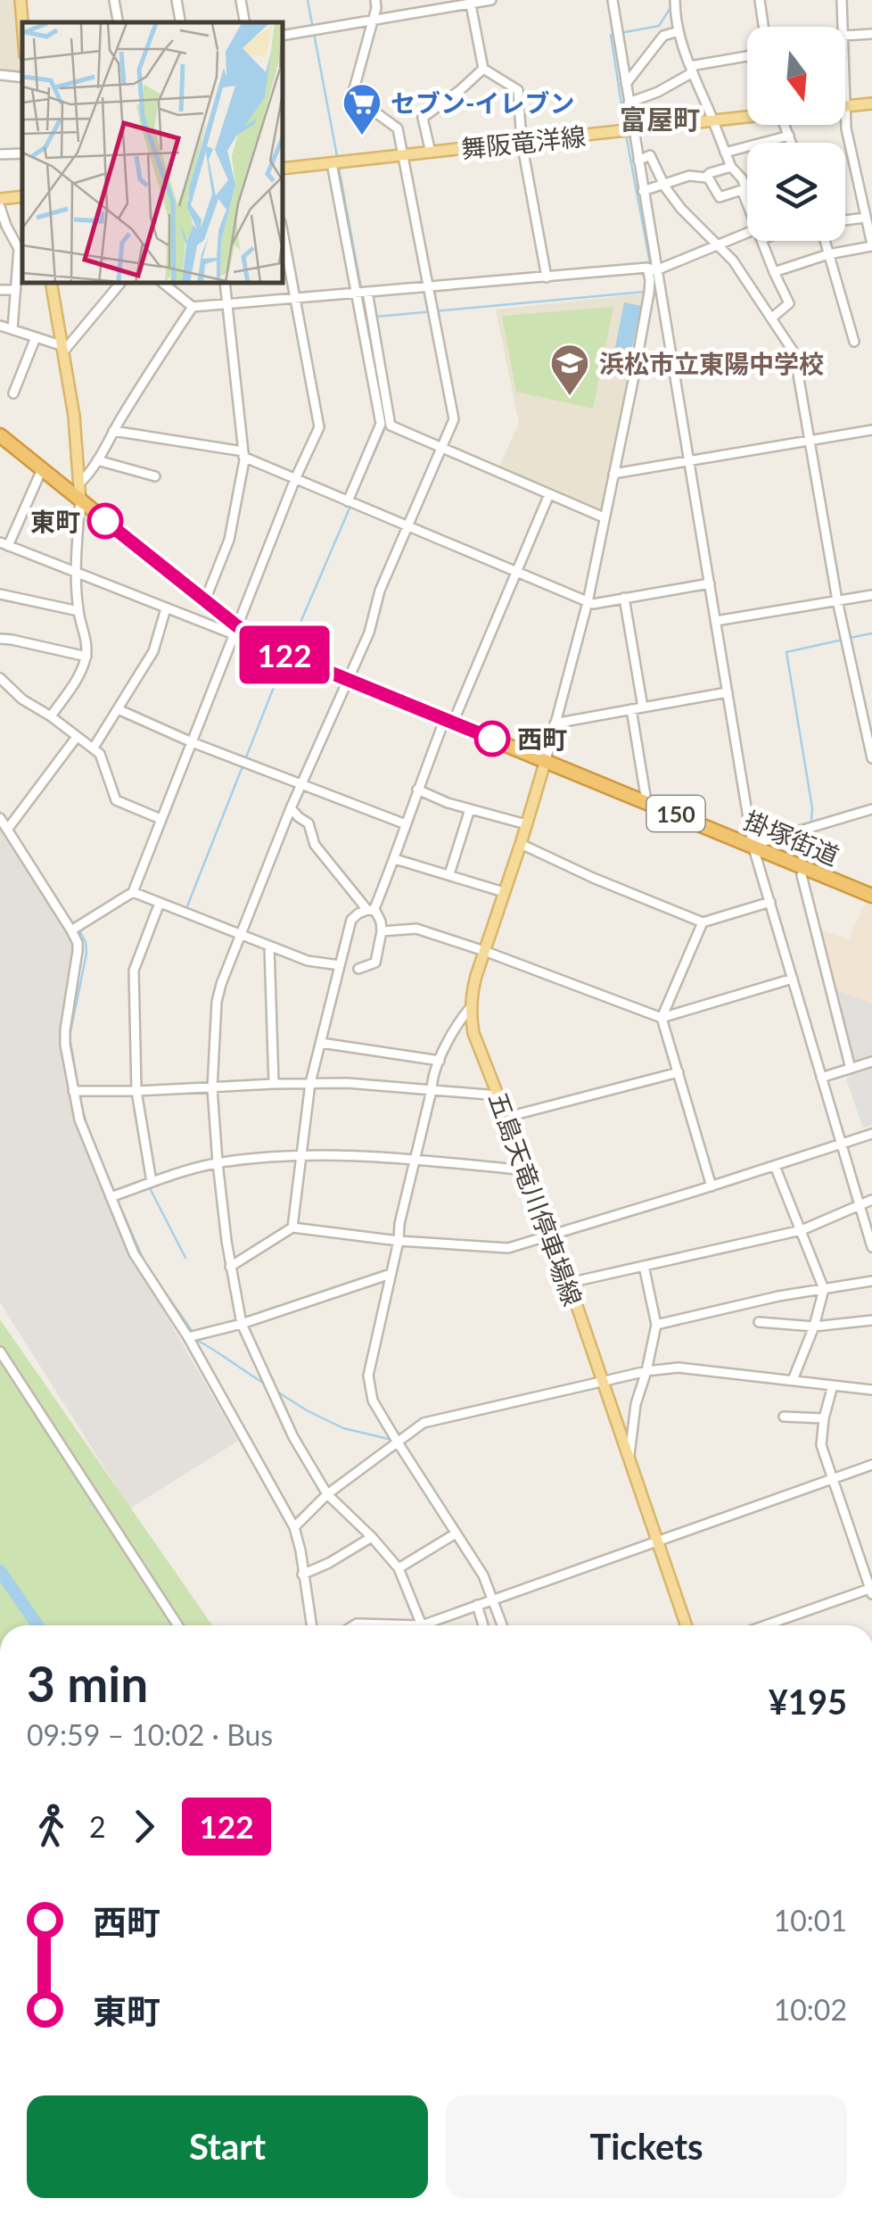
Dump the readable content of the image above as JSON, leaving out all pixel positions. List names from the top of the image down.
{
  "streets": {
    "highway": ["150", "掛塚街道"],
    "main road": ["舞阪竜洋線", "五島天竜川停車場線"]
  },
  "crossings": [
    ["掛塚街道", "五島天竜川停車場線"]
  ],
  "districts": ["富屋町"],
  "places": {
    "supermarket": ["セブン-イレブン"],
    "school or university": ["浜松市立東陽中学校"],
    "other": ["東町", "西町"]
  },
  "lines": ["bus line 122"],
  "north": "bottom",
  "page": {
    "on_map": "122",
    "heading": ["3 min", "09:59 – 10:02 · Bus", "¥195"],
    "legs": ["2", "122"],
    "list": [
      {
        "name": "西町",
        "value": "10:01"
      },
      {
        "name": "東町",
        "value": "10:02"
      }
    ],
    "buttons": ["Start", "Tickets"]
  }
}
